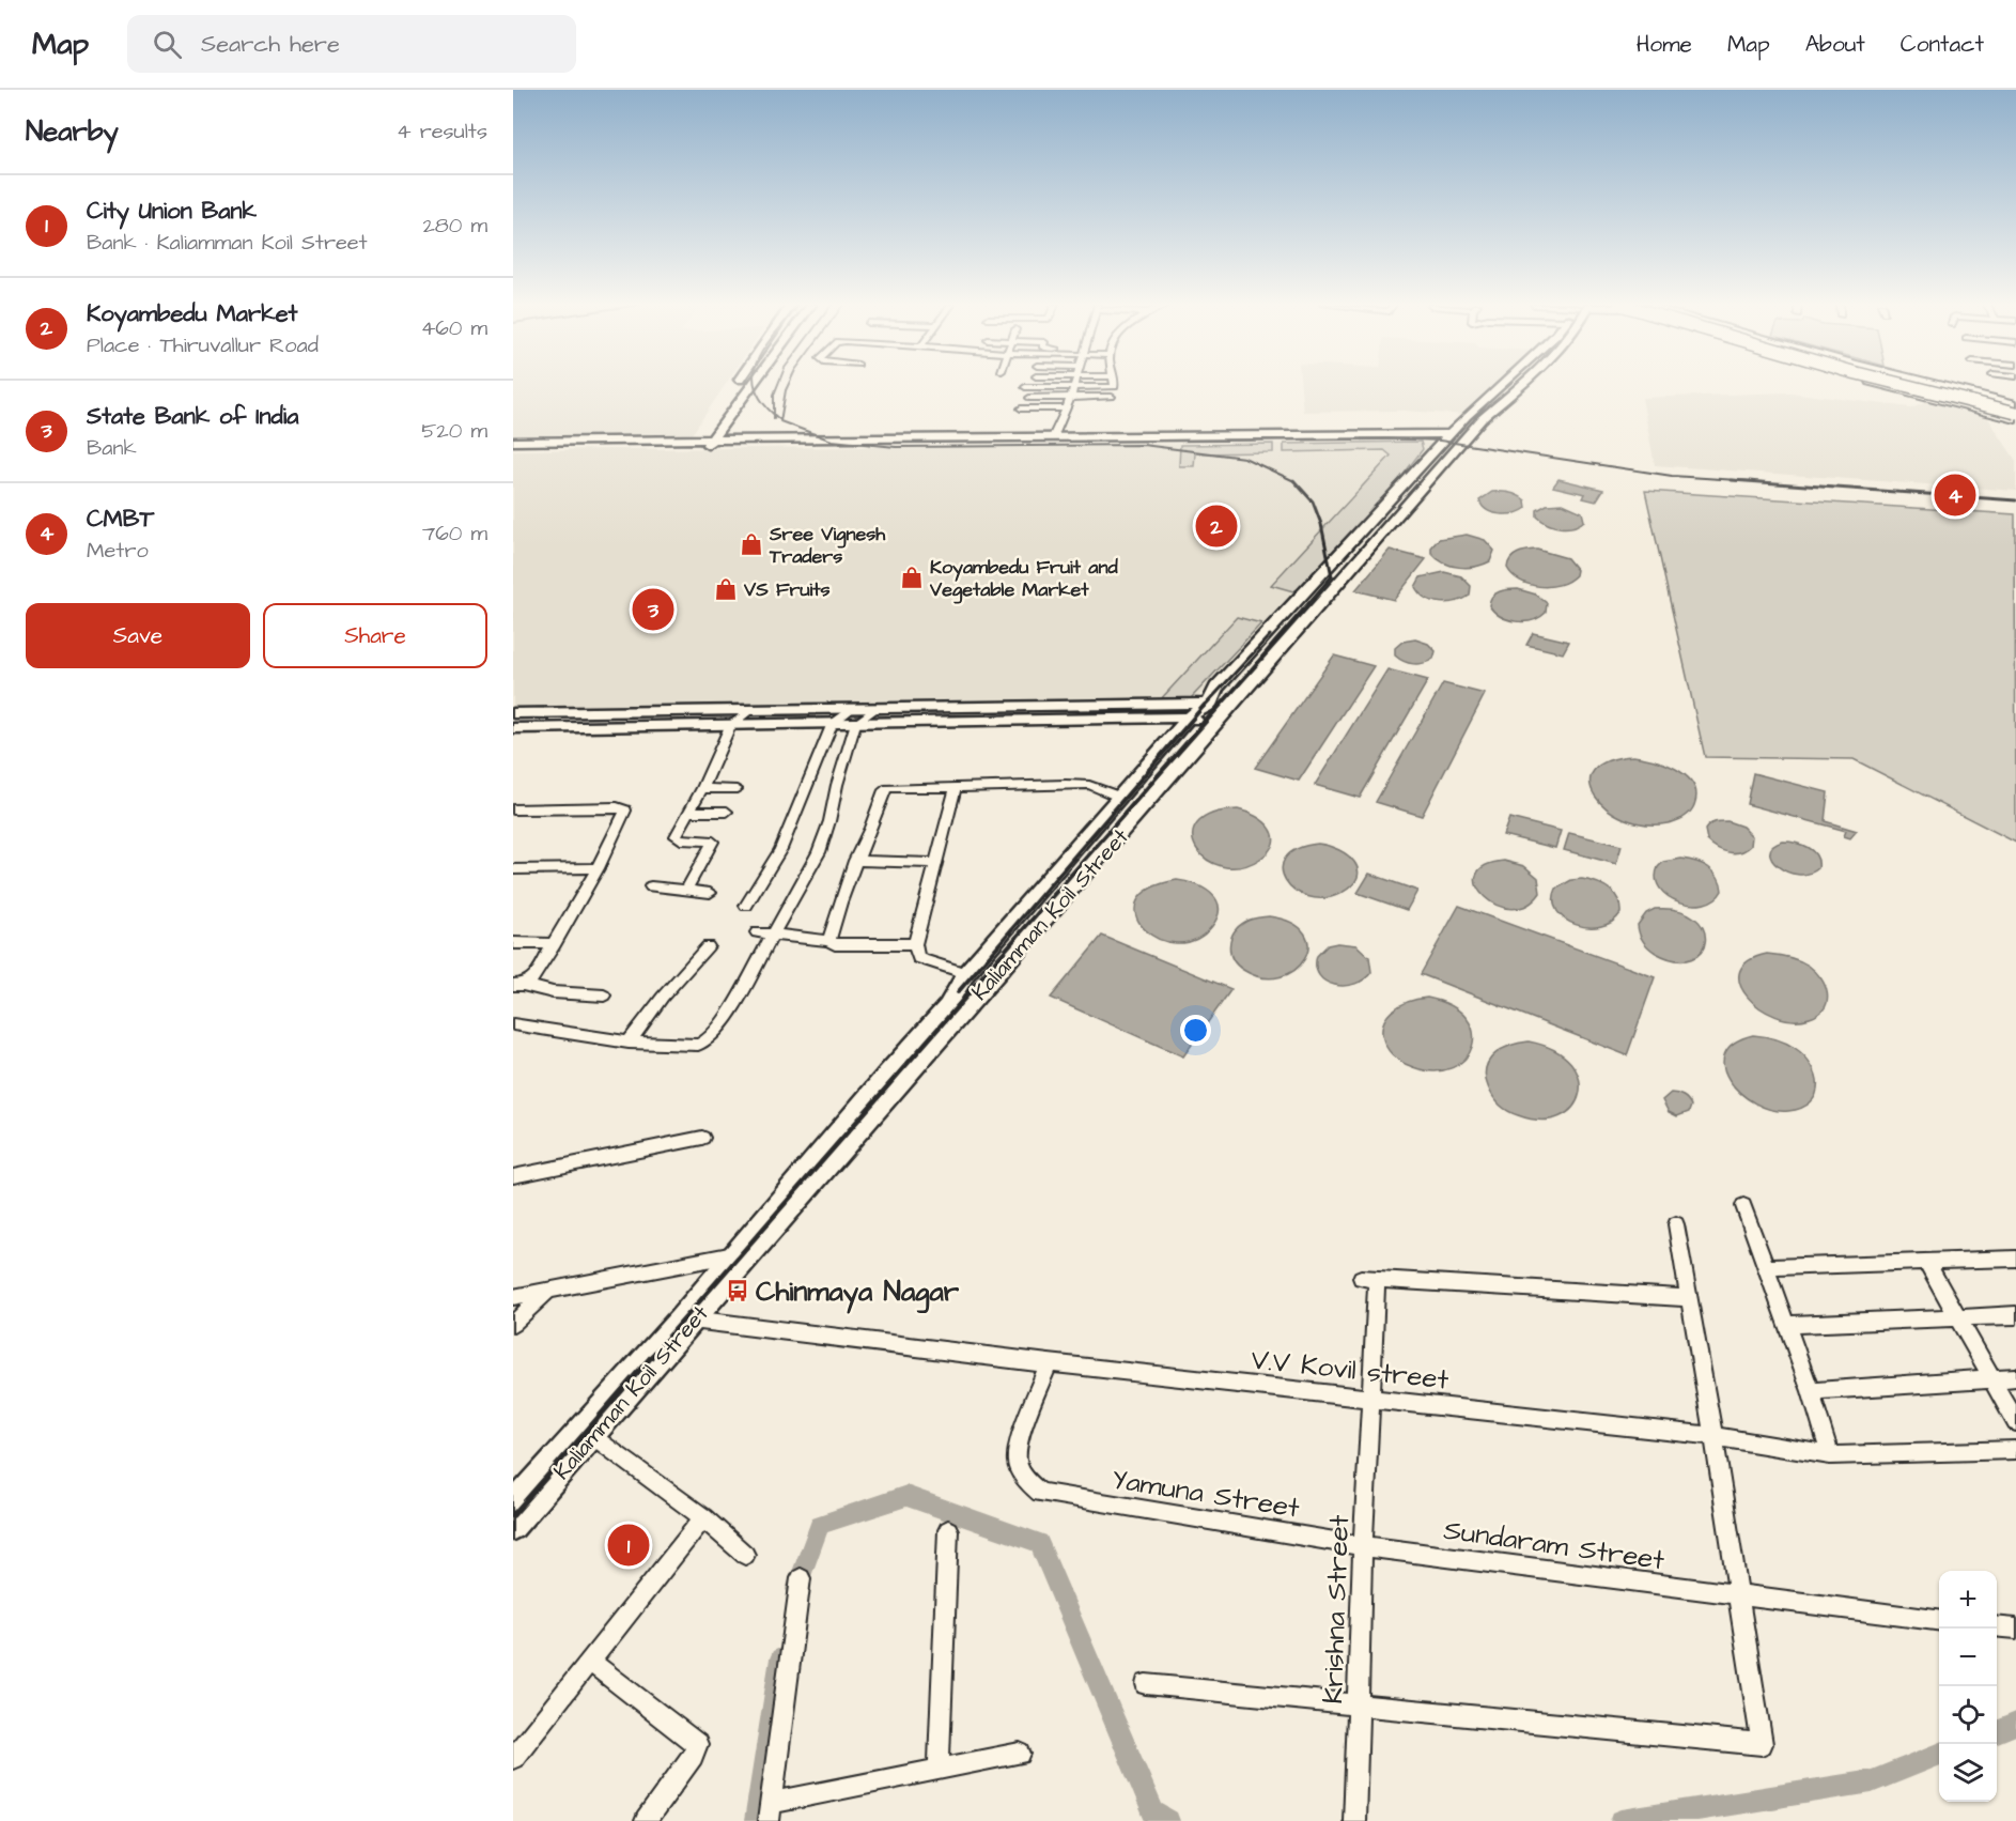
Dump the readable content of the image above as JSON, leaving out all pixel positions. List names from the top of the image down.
{
  "streets": {
    "street": [
      "Kaliamman Koil Street",
      "V.V Kovil street",
      "Yamuna Street",
      "Sundaram Street",
      "Krishna Street"
    ]
  },
  "crossings": [
    ["Kaliamman Koil Street", "V.V Kovil street"],
    ["V.V Kovil street", "Yamuna Street"],
    ["V.V Kovil street", "Krishna Street"],
    ["Yamuna Street", "Sundaram Street"],
    ["Yamuna Street", "Krishna Street"],
    ["Sundaram Street", "Krishna Street"]
  ],
  "places": {
    "shop": ["Sree Vignesh Traders", "Koyambedu Fruit and Vegetable Market", "VS Fruits"],
    "bus stop": ["Chinmaya Nagar"]
  },
  "page": {
    "header": "Map",
    "search": "Search here",
    "nav": [
      "Home",
      "Map",
      "About",
      "Contact"
    ],
    "heading": ["Nearby", "4 results"],
    "list": [
      {
        "mark": "1",
        "name": "City Union Bank",
        "note": "Bank · Kaliamman Koil Street",
        "value": "280 m"
      },
      {
        "mark": "2",
        "name": "Koyambedu Market",
        "note": "Place · Thiruvallur Road",
        "value": "460 m"
      },
      {
        "mark": "3",
        "name": "State Bank of India",
        "note": "Bank",
        "value": "520 m"
      },
      {
        "mark": "4",
        "name": "CMBT",
        "note": "Metro",
        "value": "760 m"
      }
    ],
    "pins": [
      "4",
      "2",
      "3",
      "1"
    ],
    "buttons": ["Save", "Share"],
    "map_buttons": ["+", "−"]
  }
}
